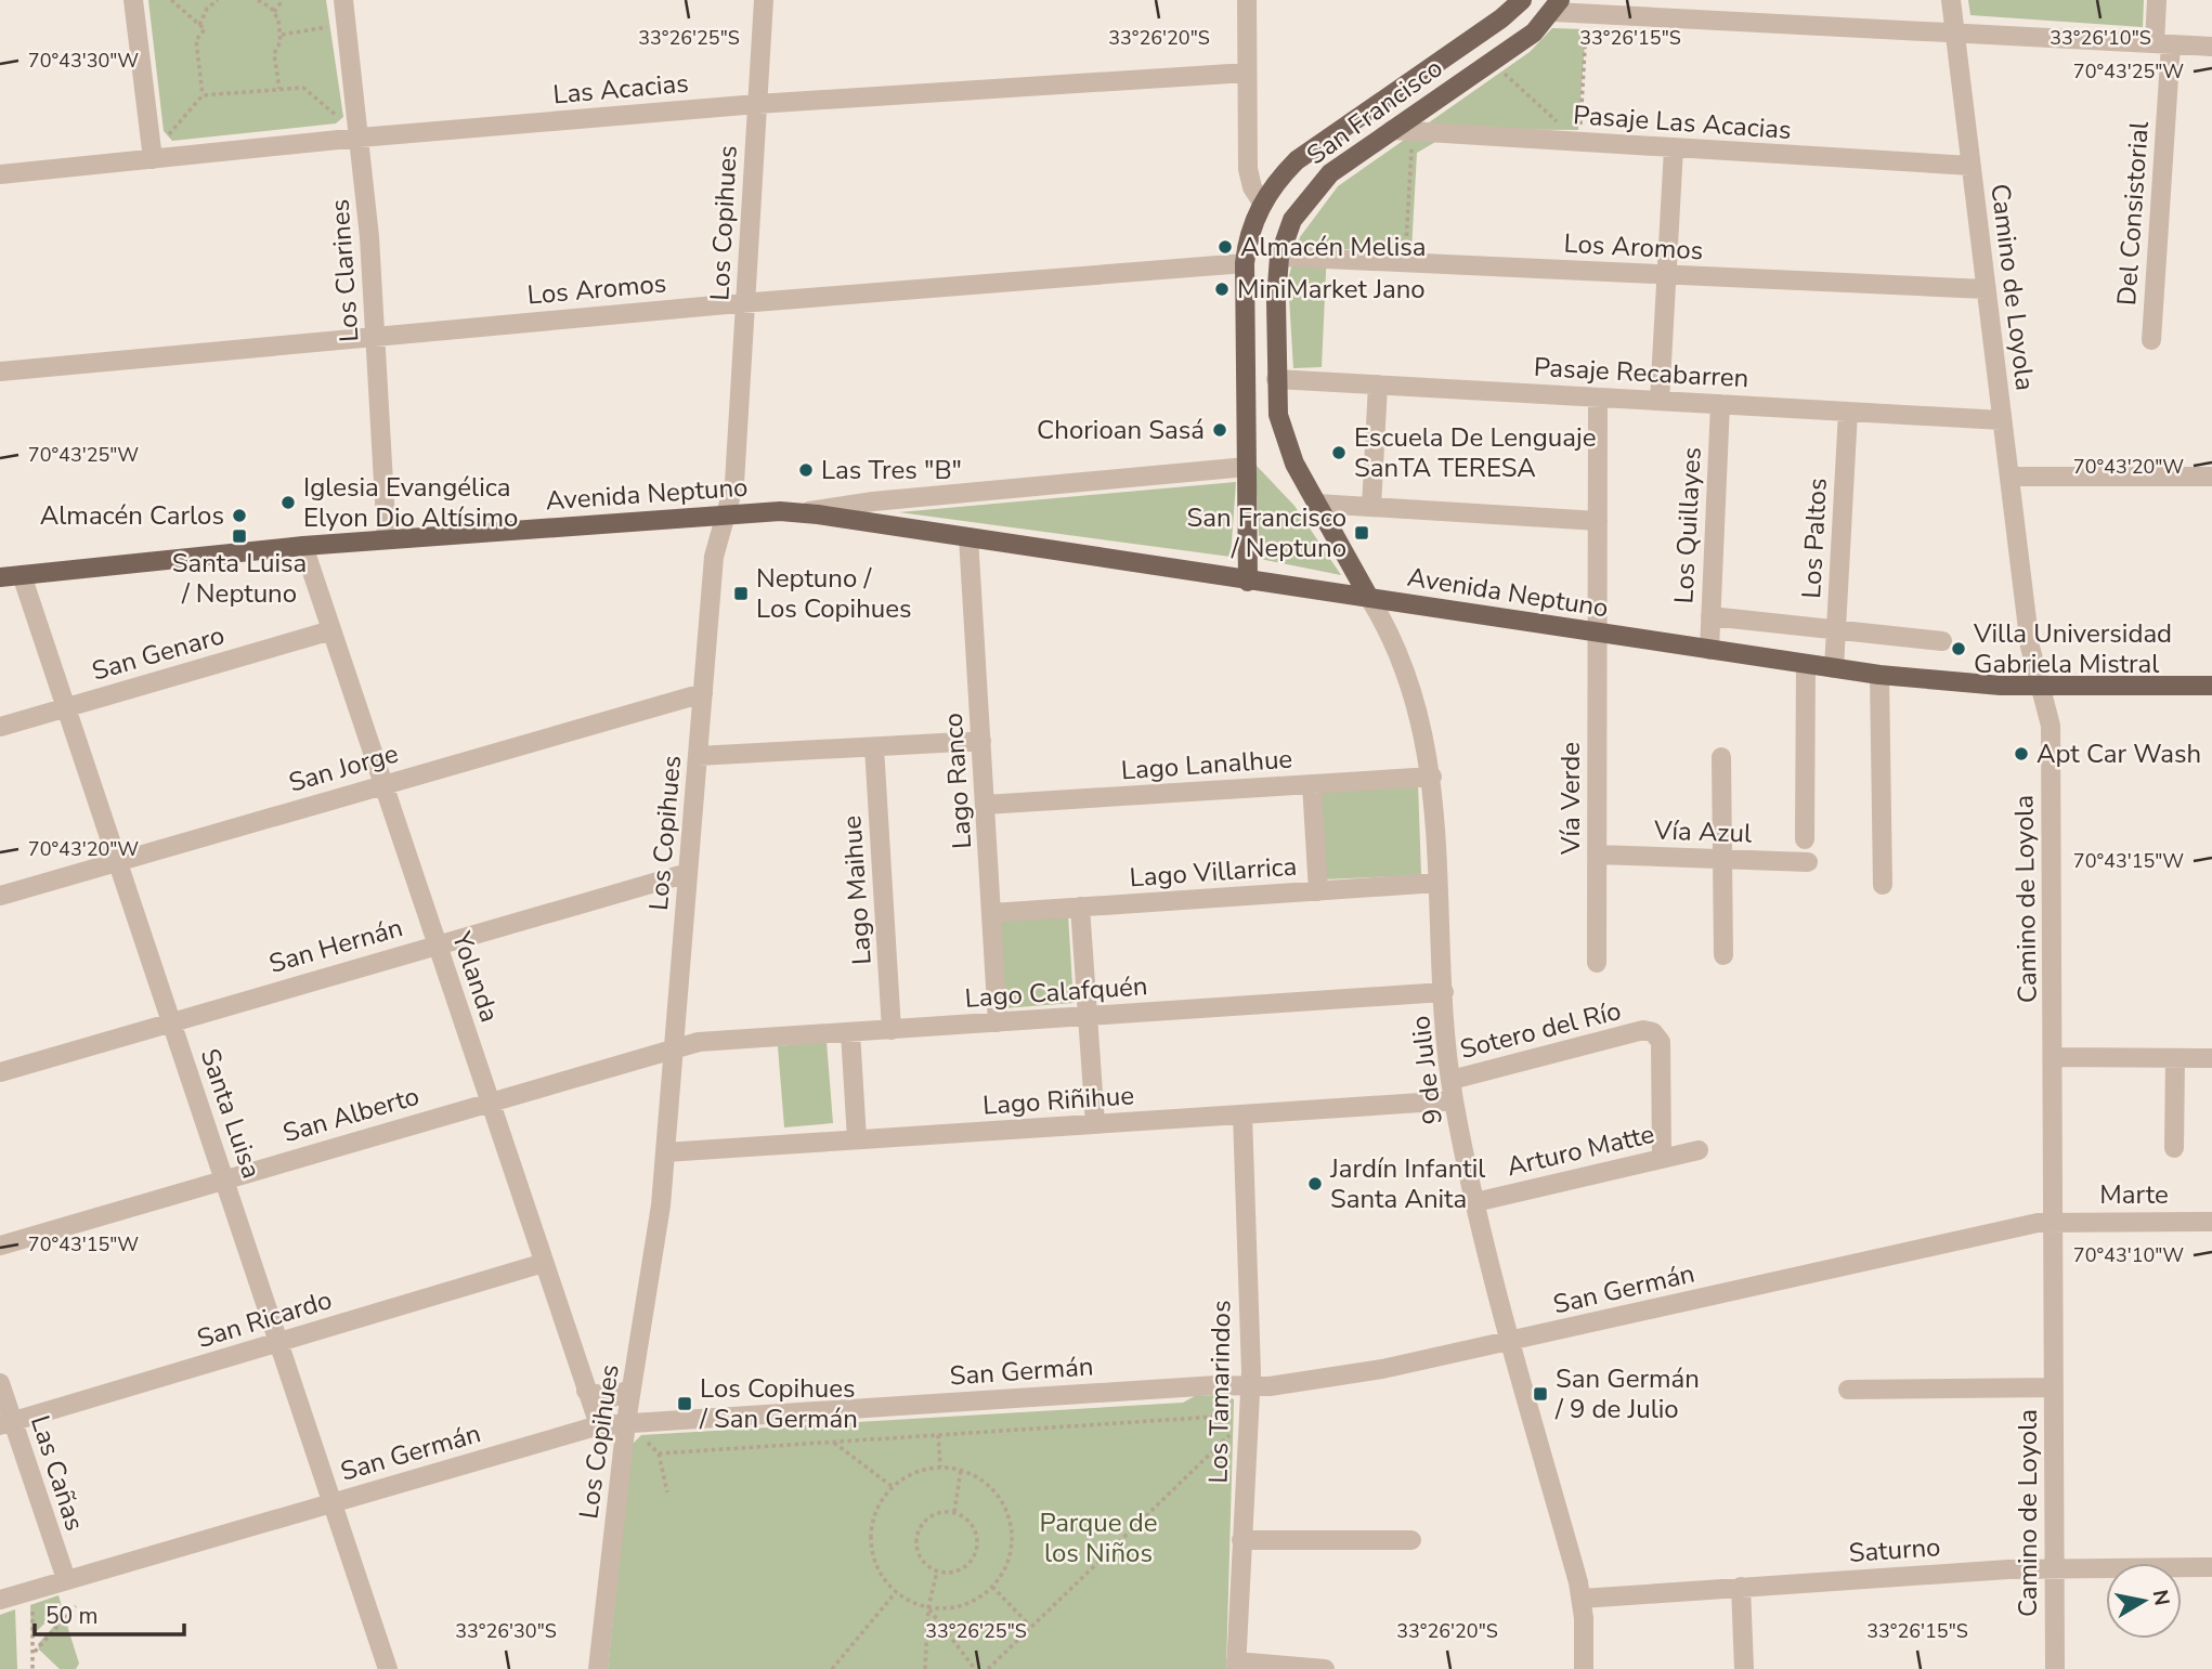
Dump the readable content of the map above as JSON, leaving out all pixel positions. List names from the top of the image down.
{
  "streets": {
    "main road": ["San Francisco", "Avenida Neptuno"],
    "street": [
      "Las Acacias",
      "Pasaje Las Acacias",
      "Del Consistorial",
      "Los Copihues",
      "Los Aromos",
      "Los Clarines",
      "Camino de Loyola",
      "Pasaje Recabarren",
      "Los Quillayes",
      "Los Paltos",
      "San Genaro",
      "Lago Lanalhue",
      "San Jorge",
      "Lago Ranco",
      "Vía Verde",
      "Vía Azul",
      "Lago Villarrica",
      "Lago Maihue",
      "San Hernán",
      "Yolanda",
      "Lago Calafquén",
      "Sotero del Río",
      "9 de Julio",
      "Lago Riñihue",
      "Santa Luisa",
      "San Alberto",
      "Arturo Matte",
      "Marte",
      "San Germán",
      "San Ricardo",
      "Los Tamarindos",
      "Las Cañas",
      "Saturno"
    ]
  },
  "crossings": [
    ["Las Acacias", "Los Copihues"],
    ["Las Acacias", "Los Clarines"],
    ["San Francisco", "Pasaje Las Acacias"],
    ["San Francisco", "Los Aromos"],
    ["San Francisco", "Pasaje Recabarren"],
    ["San Francisco", "Avenida Neptuno"],
    ["San Francisco", "9 de Julio"],
    ["Pasaje Las Acacias", "Camino de Loyola"],
    ["Los Copihues", "Los Aromos"],
    ["Los Copihues", "Avenida Neptuno"],
    ["Los Copihues", "San Jorge"],
    ["Los Copihues", "San Hernán"],
    ["Los Copihues", "Lago Calafquén"],
    ["Los Copihues", "Lago Riñihue"],
    ["Los Copihues", "San Alberto"],
    ["Los Copihues", "San Germán"],
    ["Los Aromos", "Los Clarines"],
    ["Los Aromos", "Camino de Loyola"],
    ["Los Clarines", "Avenida Neptuno"],
    ["Camino de Loyola", "Pasaje Recabarren"],
    ["Camino de Loyola", "Avenida Neptuno"],
    ["Camino de Loyola", "Marte"],
    ["Camino de Loyola", "San Germán"],
    ["Camino de Loyola", "Saturno"],
    ["Pasaje Recabarren", "Los Quillayes"],
    ["Pasaje Recabarren", "Los Paltos"],
    ["Pasaje Recabarren", "Vía Verde"],
    ["Avenida Neptuno", "Los Quillayes"],
    ["Avenida Neptuno", "Los Paltos"],
    ["Avenida Neptuno", "Lago Ranco"],
    ["Avenida Neptuno", "Vía Verde"],
    ["Avenida Neptuno", "Yolanda"],
    ["Avenida Neptuno", "9 de Julio"],
    ["Avenida Neptuno", "Santa Luisa"],
    ["San Genaro", "Yolanda"],
    ["San Genaro", "Santa Luisa"],
    ["Lago Lanalhue", "Lago Ranco"],
    ["Lago Lanalhue", "9 de Julio"],
    ["San Jorge", "Yolanda"],
    ["San Jorge", "Santa Luisa"],
    ["Lago Ranco", "Lago Villarrica"],
    ["Lago Ranco", "Lago Calafquén"],
    ["Vía Verde", "Vía Azul"],
    ["Lago Villarrica", "9 de Julio"],
    ["Lago Maihue", "Lago Calafquén"],
    ["San Hernán", "Yolanda"],
    ["San Hernán", "Santa Luisa"],
    ["Yolanda", "San Alberto"],
    ["Yolanda", "San Germán"],
    ["Yolanda", "San Ricardo"],
    ["Lago Calafquén", "9 de Julio"],
    ["Lago Calafquén", "San Alberto"],
    ["Sotero del Río", "9 de Julio"],
    ["Sotero del Río", "Arturo Matte"],
    ["9 de Julio", "Lago Riñihue"],
    ["9 de Julio", "Arturo Matte"],
    ["9 de Julio", "San Germán"],
    ["9 de Julio", "Saturno"],
    ["Lago Riñihue", "Los Tamarindos"],
    ["Santa Luisa", "San Alberto"],
    ["Santa Luisa", "San Germán"],
    ["Santa Luisa", "San Ricardo"],
    ["Marte", "San Germán"],
    ["San Germán", "Los Tamarindos"],
    ["San Germán", "Las Cañas"],
    ["San Ricardo", "Las Cañas"]
  ],
  "parks": ["Parque de los Niños"],
  "places": {
    "other": [
      "Almacén Melisa",
      "MiniMarket Jano",
      "Chorioan Sasá",
      "Escuela De Lenguaje SanTA TERESA",
      "Las Tres \"B\"",
      "Iglesia Evangélica Elyon Dio Altísimo",
      "Almacén Carlos",
      "Villa Universidad Gabriela Mistral",
      "Apt Car Wash",
      "Jardín Infantil Santa Anita"
    ],
    "transit": [
      "San Francisco / Neptuno",
      "Santa Luisa / Neptuno",
      "Neptuno / Los Copihues",
      "San Germán / 9 de Julio",
      "Los Copihues / San Germán"
    ]
  },
  "scale_bar": "50 m",
  "north": "right",
  "coordinates": [
    "33°26'25\"S",
    "33°26'20\"S",
    "33°26'15\"S",
    "33°26'10\"S",
    "70°43'30\"W",
    "70°43'25\"W",
    "70°43'20\"W",
    "70°43'15\"W",
    "70°43'10\"W",
    "33°26'30\"S"
  ]
}
